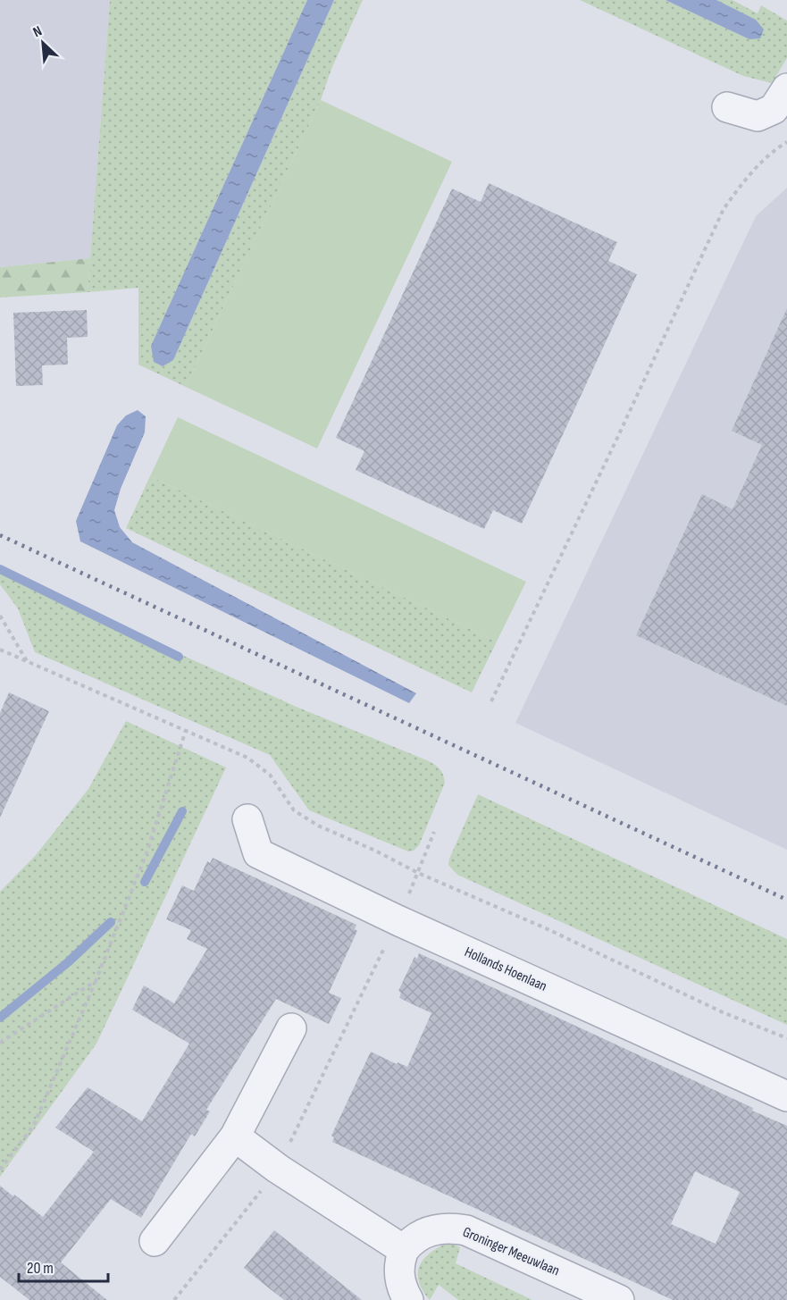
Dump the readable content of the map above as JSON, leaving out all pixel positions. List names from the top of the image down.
{
  "streets": {
    "street": ["Hollands Hoenlaan", "Groninger Meeuwlaan"]
  },
  "scale_bar": "20 m",
  "north": "top left"
}
